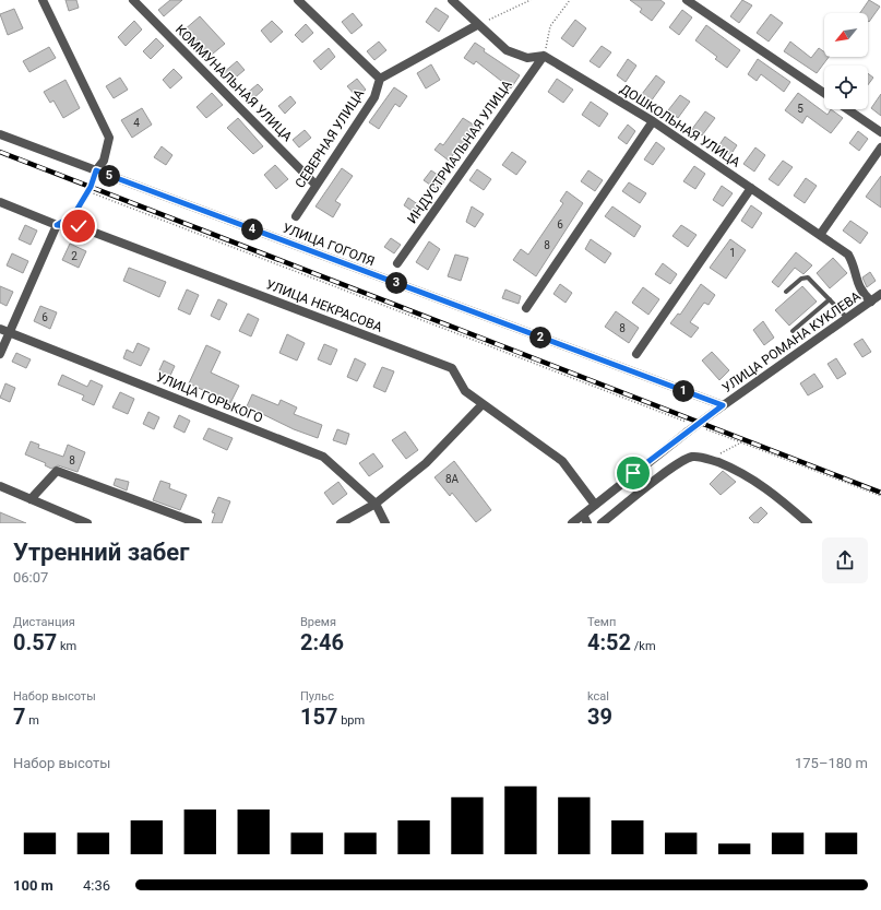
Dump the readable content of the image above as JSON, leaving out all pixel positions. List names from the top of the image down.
{
  "streets": {
    "street": [
      "КОММУНАЛЬНАЯ УЛИЦА",
      "ДОШКОЛЬНАЯ УЛИЦА",
      "СЕВЕРНАЯ УЛИЦА",
      "ИНДУСТРИАЛЬНАЯ УЛИЦА",
      "УЛИЦА ГОГОЛЯ",
      "УЛИЦА НЕКРАСОВА",
      "УЛИЦА РОМАНА КУКЛЕВА",
      "УЛИЦА ГОРЬКОГО"
    ]
  },
  "crossings": [
    ["КОММУНАЛЬНАЯ УЛИЦА", "СЕВЕРНАЯ УЛИЦА"],
    ["ДОШКОЛЬНАЯ УЛИЦА", "ИНДУСТРИАЛЬНАЯ УЛИЦА"],
    ["ДОШКОЛЬНАЯ УЛИЦА", "УЛИЦА РОМАНА КУКЛЕВА"],
    ["УЛИЦА ГОГОЛЯ", "УЛИЦА РОМАНА КУКЛЕВА"],
    ["УЛИЦА НЕКРАСОВА", "УЛИЦА РОМАНА КУКЛЕВА"]
  ],
  "house_numbers": [
    "5",
    "4",
    "6",
    "8",
    "1",
    "2",
    "6",
    "8",
    "8",
    "8А"
  ],
  "north": "bottom left",
  "page": {
    "pins": [
      "5",
      "4",
      "3",
      "2",
      "1"
    ],
    "heading": ["Утренний забег", "06:07"],
    "stats": [
      ["Дистанция", "0.57 km"],
      ["Время", "2:46"],
      ["Темп", "4:52 /km"],
      ["Набор высоты", "7 m"],
      ["Пульс", "157 bpm"],
      ["kcal", "39"]
    ],
    "chart": ["Набор высоты", "175–180 m"],
    "list": [
      {
        "name": "100 m",
        "note": "4:36"
      }
    ]
  }
}
